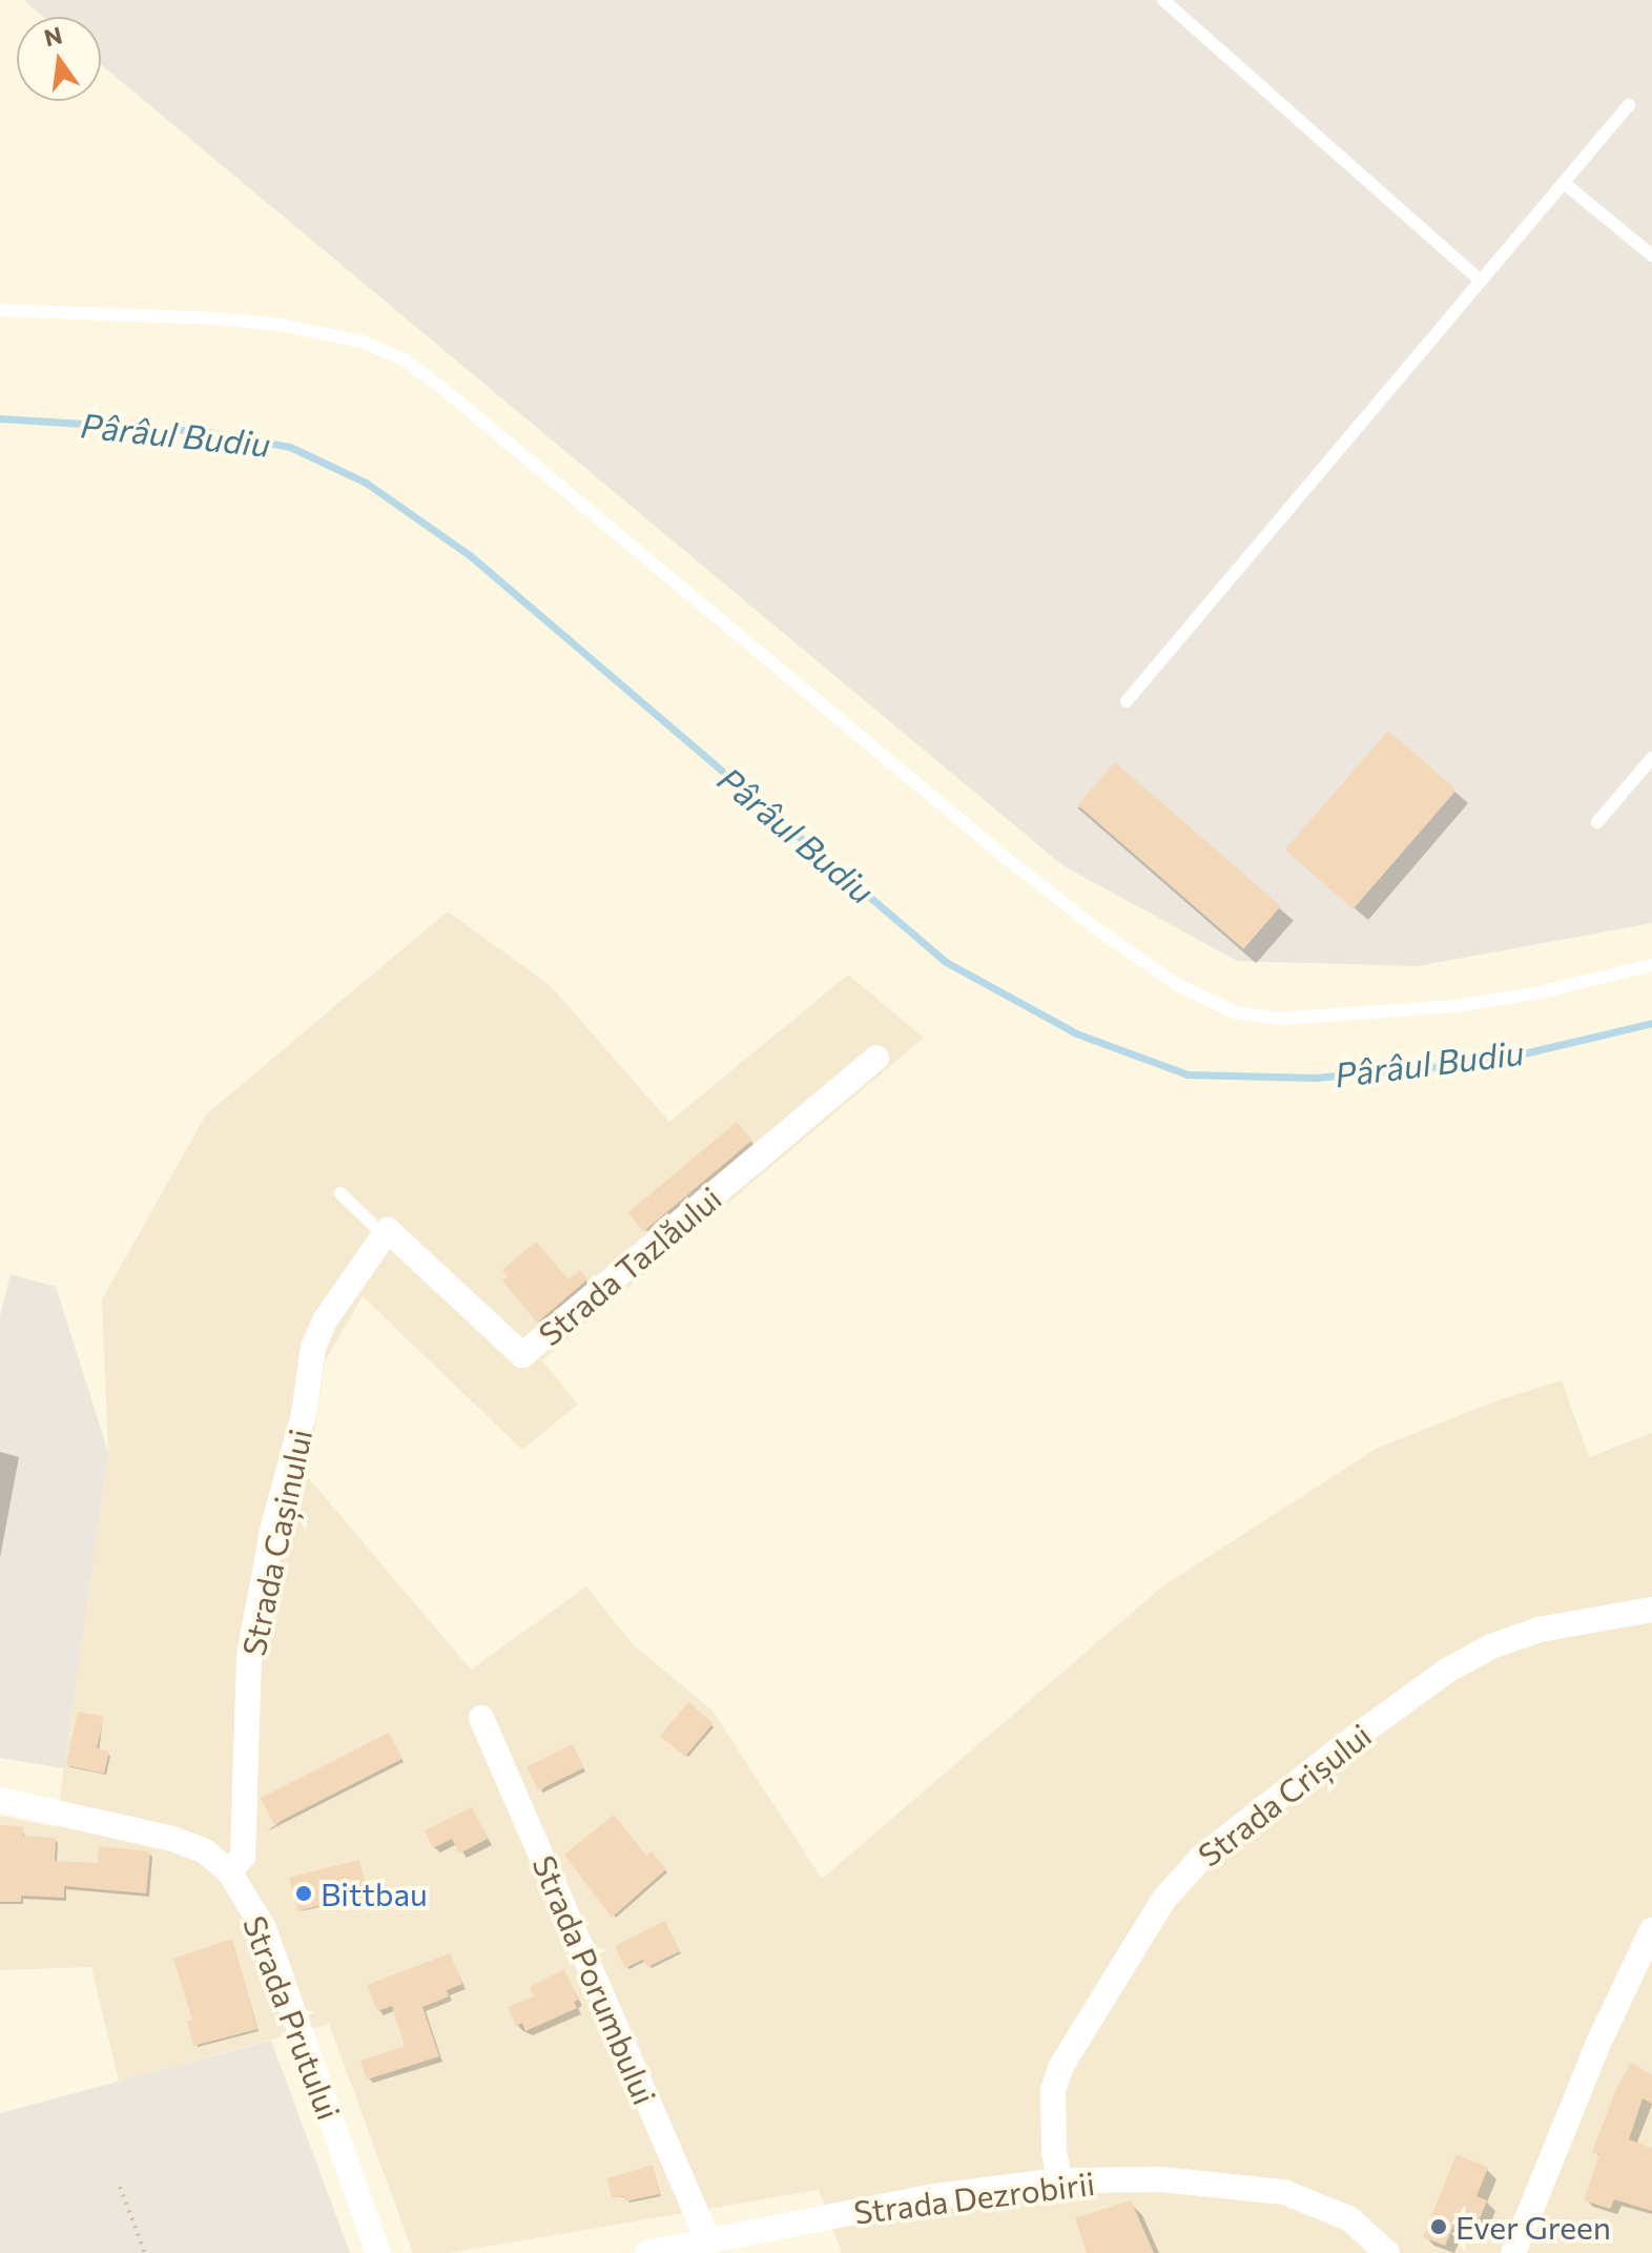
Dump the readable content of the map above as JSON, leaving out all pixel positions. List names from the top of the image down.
{
  "streets": {
    "street": [
      "Strada Tazlăului",
      "Strada Cașinului",
      "Strada Crișului",
      "Strada Porumbului",
      "Strada Prutului",
      "Strada Dezrobirii"
    ]
  },
  "crossings": [
    ["Strada Tazlăului", "Strada Cașinului"],
    ["Strada Cașinului", "Strada Prutului"],
    ["Strada Crișului", "Strada Dezrobirii"],
    ["Strada Porumbului", "Strada Dezrobirii"]
  ],
  "water": ["Pârâul Budiu"],
  "places": ["Bittbau", "Ever Green"],
  "north": "top"
}
